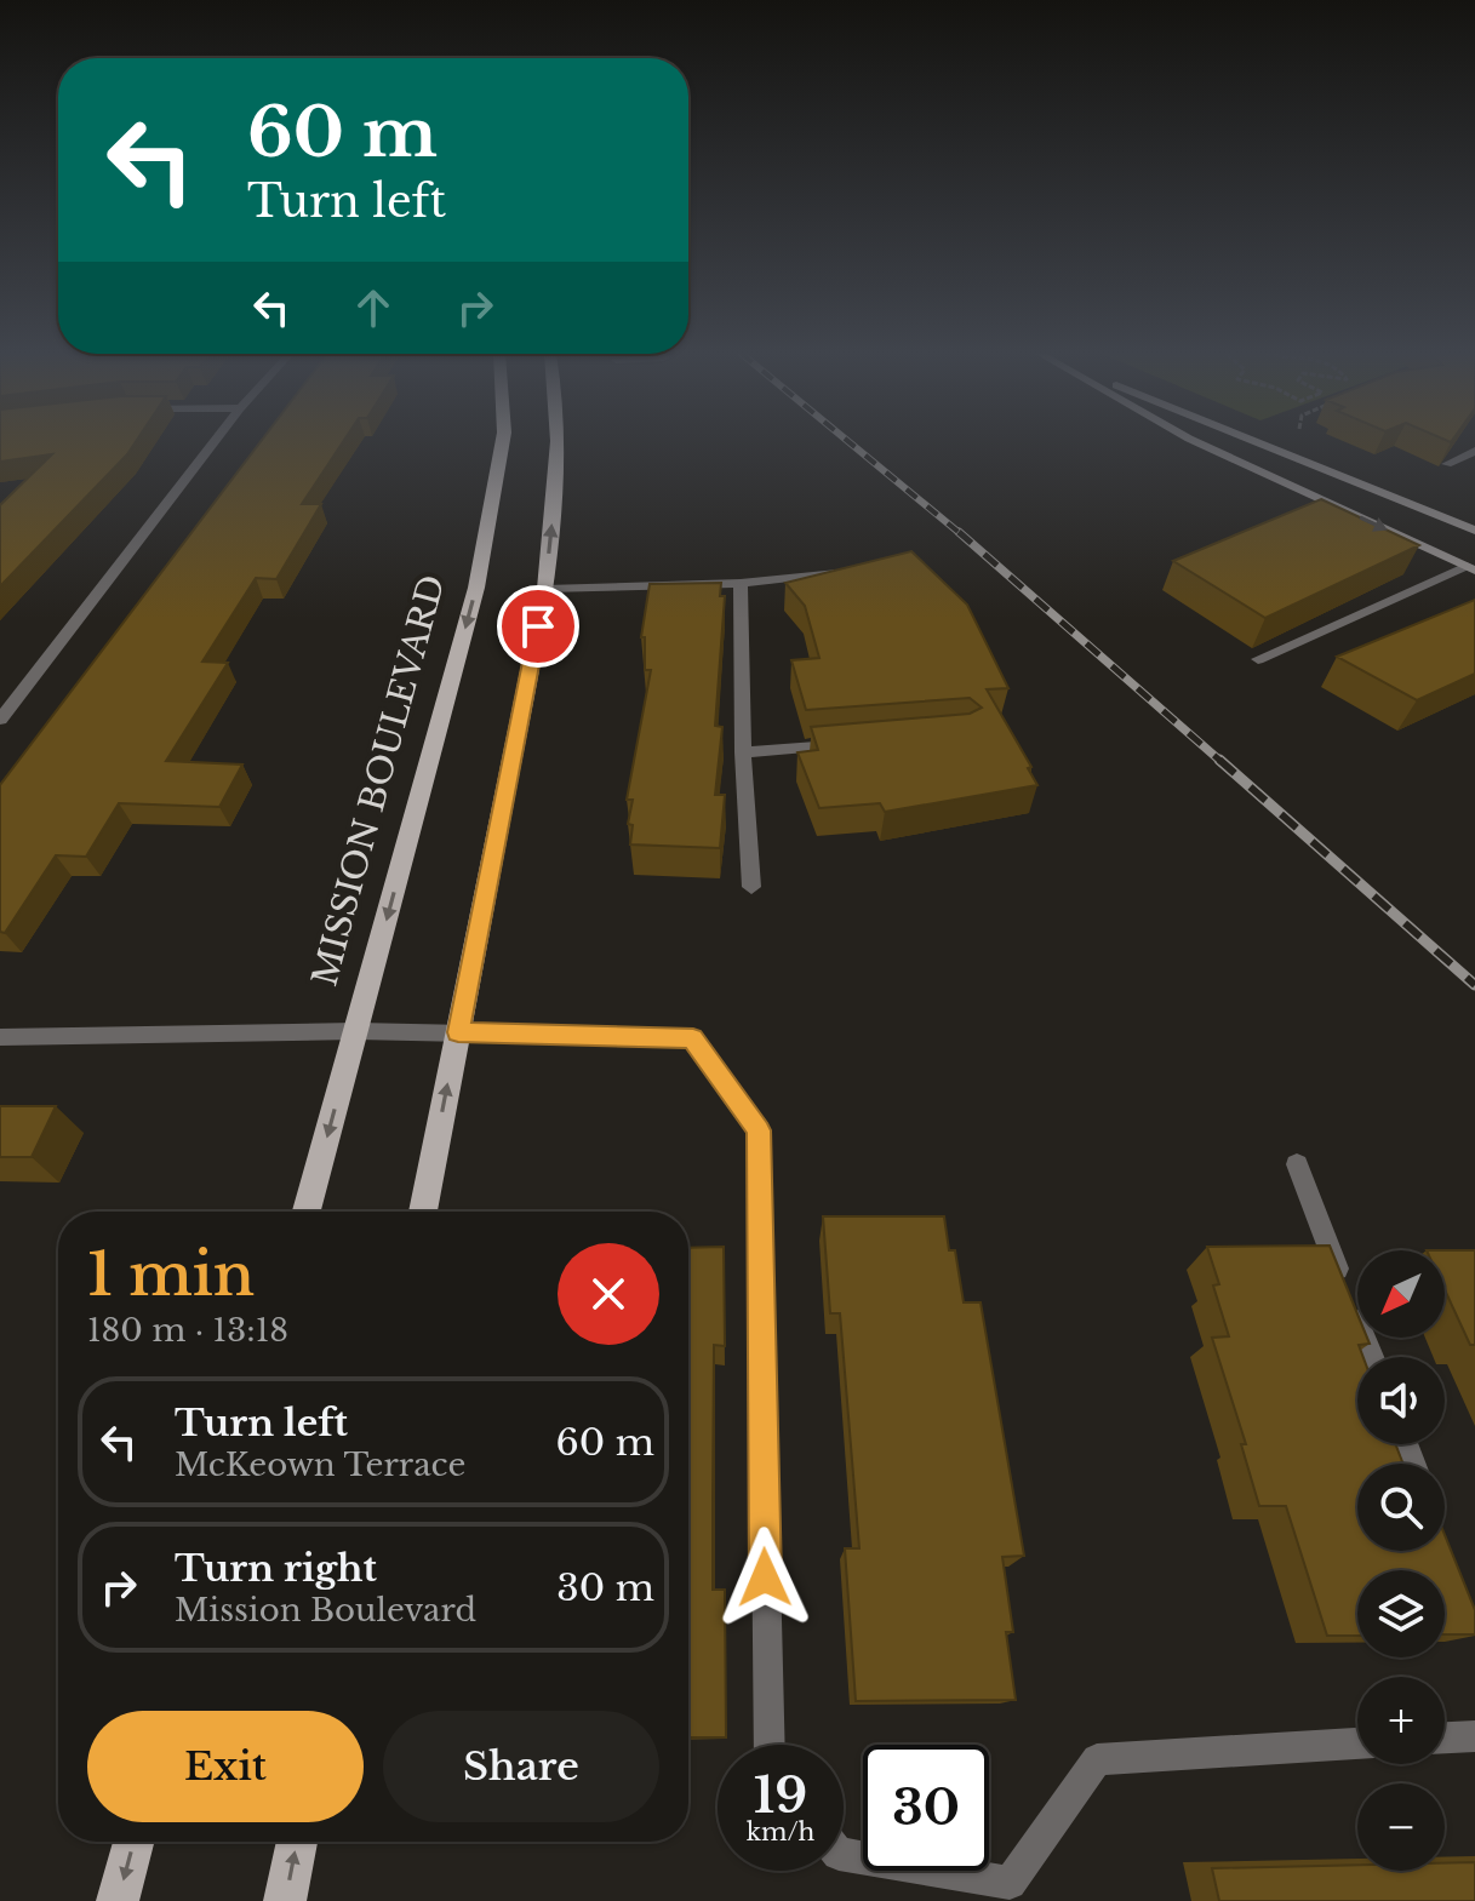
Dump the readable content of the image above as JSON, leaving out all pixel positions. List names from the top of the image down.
{
  "streets": {
    "main road": ["MISSION BOULEVARD"]
  },
  "north": "bottom left",
  "page": {
    "turn": ["60 m", "Turn left"],
    "heading": ["1 min", "180 m · 13:18"],
    "map_buttons": ["+", "−"],
    "list": [
      {
        "name": "Turn left",
        "note": "McKeown Terrace",
        "value": "60 m"
      },
      {
        "name": "Turn right",
        "note": "Mission Boulevard",
        "value": "30 m"
      }
    ],
    "buttons": ["Exit", "Share"],
    "speed": "19 km/h",
    "limit": "30"
  }
}
